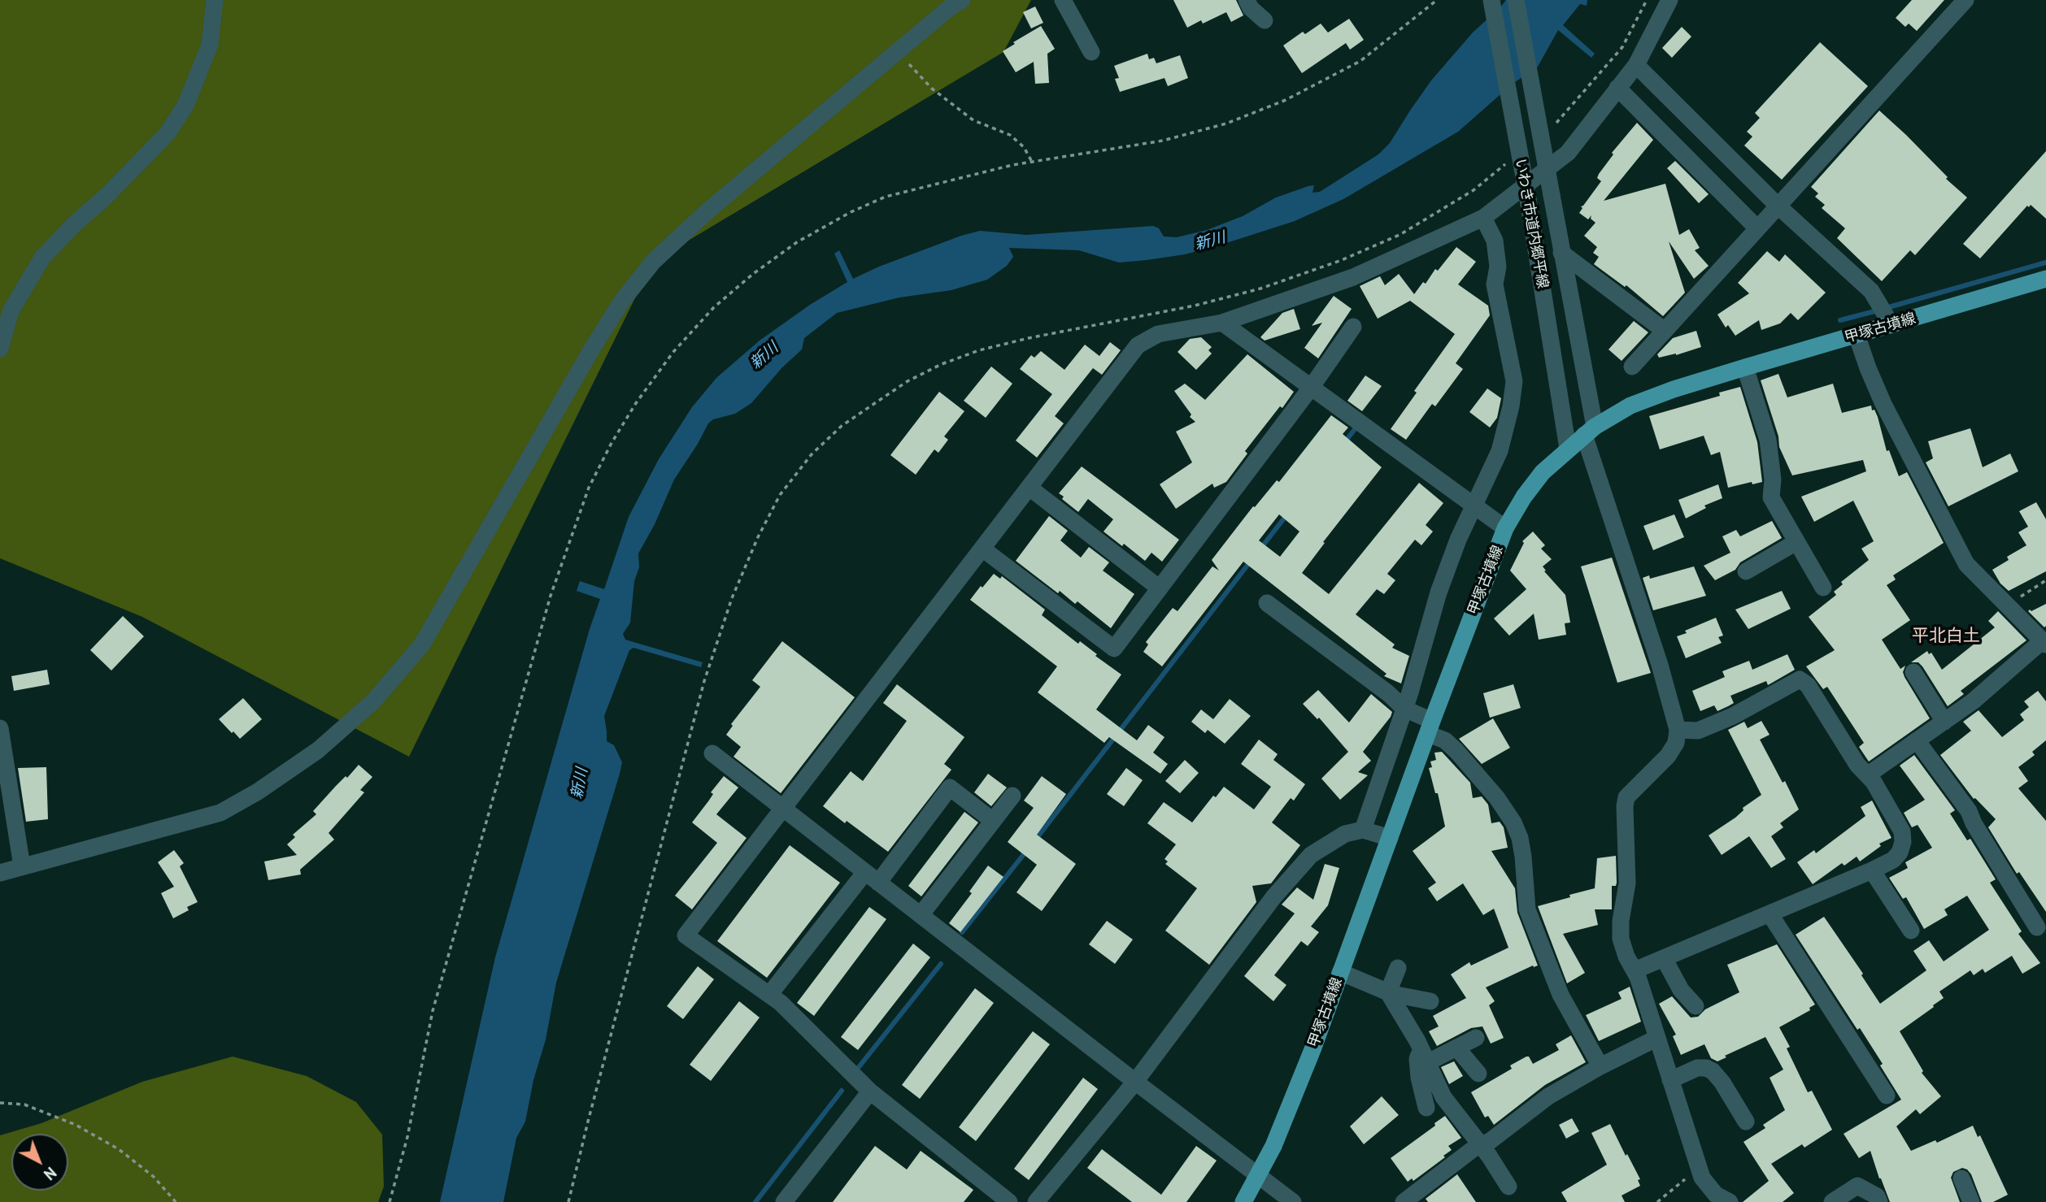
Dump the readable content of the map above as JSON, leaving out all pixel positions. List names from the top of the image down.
{
  "streets": {
    "main road": ["甲塚古墳線"],
    "street": ["いわき市道内郷平線"]
  },
  "crossings": [
    ["いわき市道内郷平線", "甲塚古墳線"]
  ],
  "districts": ["平北白土"],
  "water": ["新川"],
  "north": "bottom right"
}
